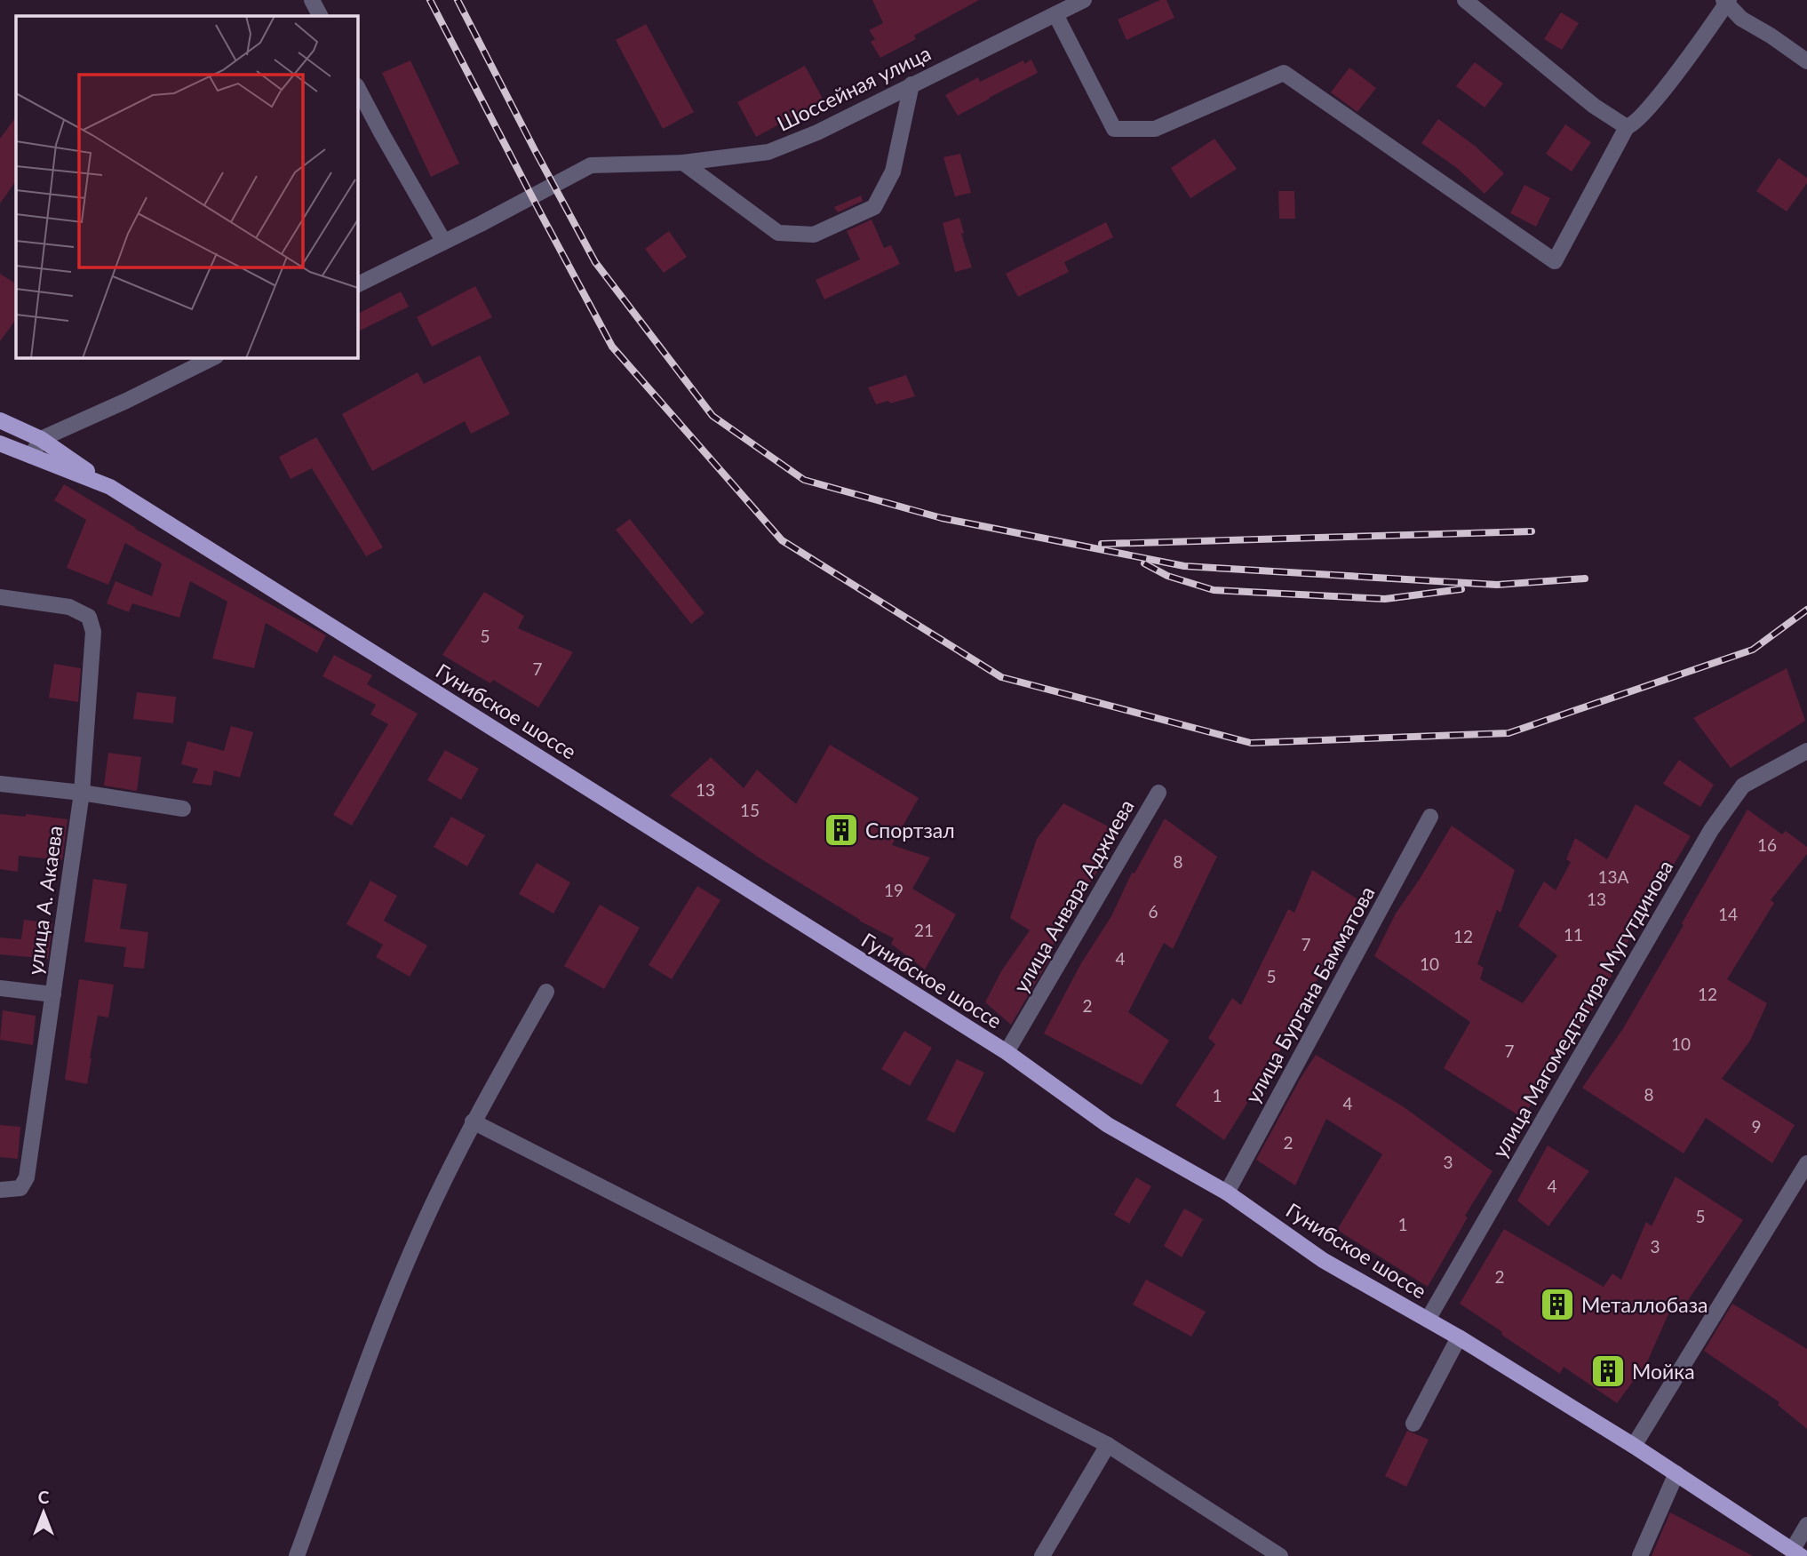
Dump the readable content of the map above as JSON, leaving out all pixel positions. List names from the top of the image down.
{
  "streets": {
    "main road": ["Гунибское шоссе"],
    "street": [
      "Шоссейная улица",
      "улица Анвара Аджиева",
      "улица А. Акаева",
      "улица Бургана Бамматова",
      "улица Магомедтагира Мугутдинова"
    ]
  },
  "crossings": [
    ["Гунибское шоссе", "улица Анвара Аджиева"],
    ["Гунибское шоссе", "улица Бургана Бамматова"],
    ["Гунибское шоссе", "улица Магомедтагира Мугутдинова"]
  ],
  "places": {
    "building": ["Спортзал", "Металлобаза", "Мойка"]
  },
  "house_numbers": [
    "5",
    "7",
    "13",
    "15",
    "16",
    "8",
    "13А",
    "19",
    "13",
    "6",
    "14",
    "21",
    "11",
    "12",
    "7",
    "4",
    "10",
    "5",
    "12",
    "2",
    "10",
    "7",
    "8",
    "1",
    "4",
    "9",
    "2",
    "3",
    "4",
    "5",
    "1",
    "3",
    "2"
  ],
  "north": "top"
}
